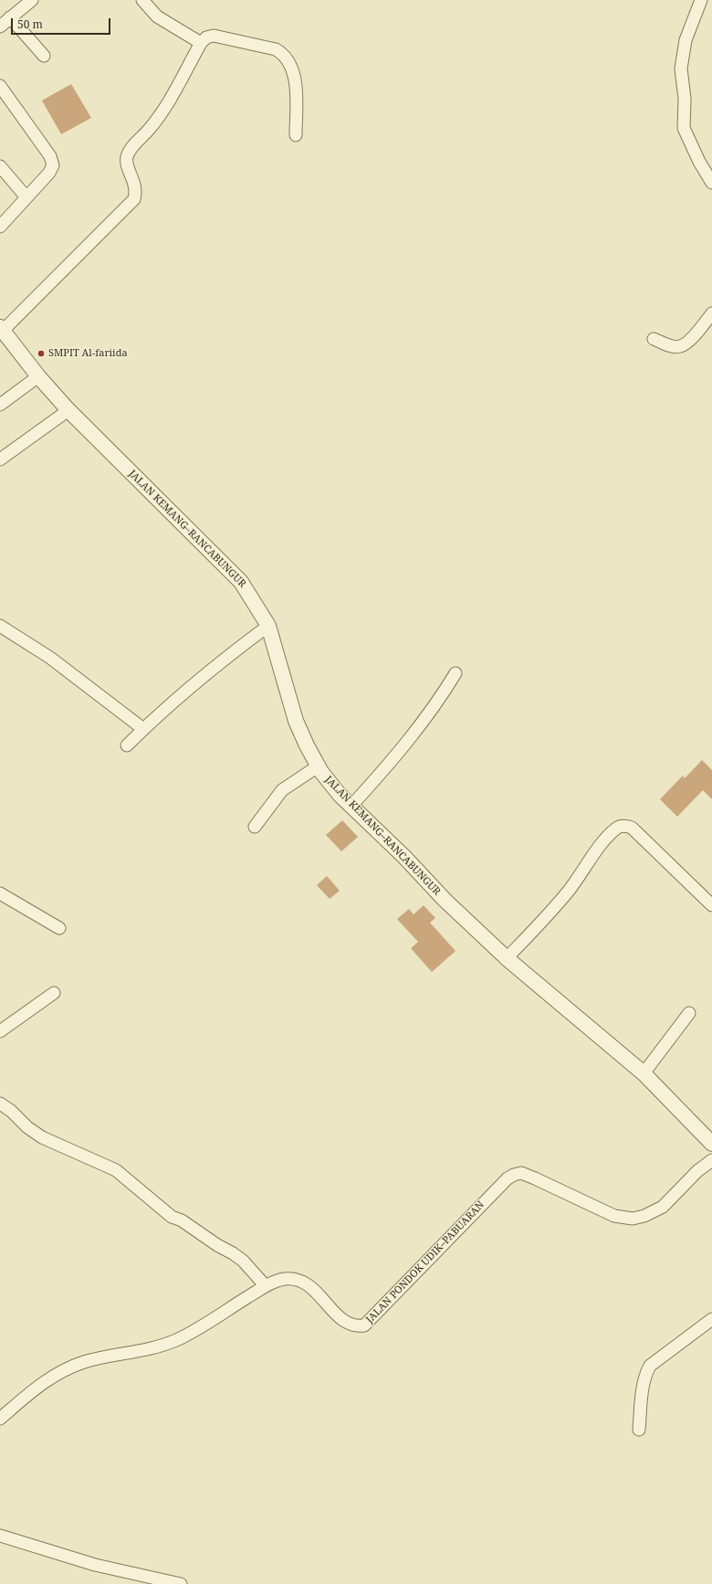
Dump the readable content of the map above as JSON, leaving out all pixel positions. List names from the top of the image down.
{
  "streets": {
    "street": ["JALAN KEMANG–RANCABUNGUR", "JALAN PONDOK UDIK–PABUARAN"]
  },
  "places": ["SMPIT Al-fariida"],
  "scale_bar": "50 m"
}
